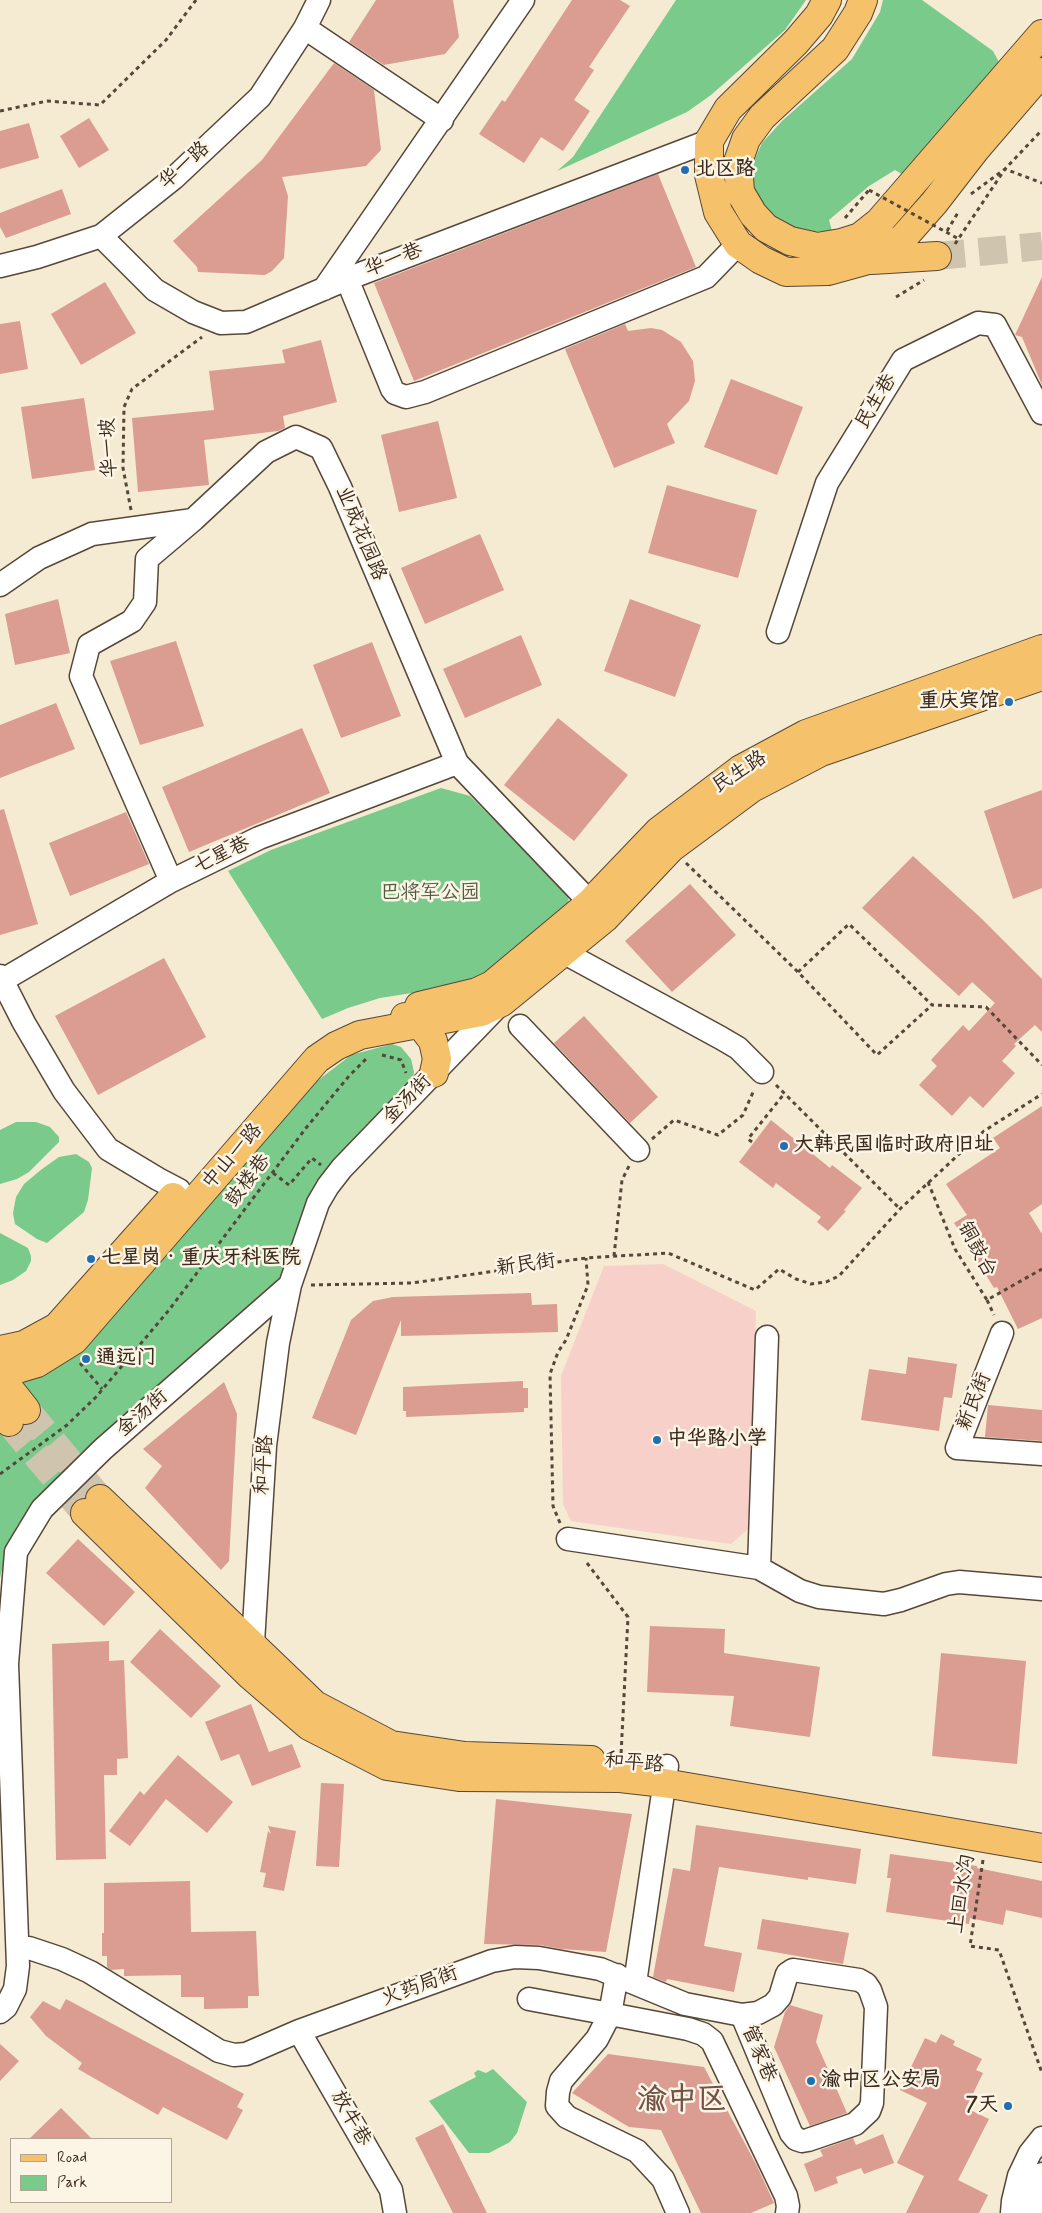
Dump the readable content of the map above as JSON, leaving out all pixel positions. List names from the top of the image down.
{
  "streets": {
    "main road": ["民生路", "中山一路", "和平路"],
    "street": [
      "华一路",
      "华一巷",
      "民生巷",
      "业成花园路",
      "七星巷",
      "金汤街",
      "新民街",
      "火药局街",
      "管家巷",
      "放牛巷"
    ],
    "path": [
      "华一坡",
      "鼓楼巷",
      "铜鼓台",
      "上回水沟"
    ]
  },
  "crossings": [
    ["华一路", "华一巷"],
    ["华一巷", "华一坡"],
    ["业成花园路", "民生路"],
    ["业成花园路", "七星巷"],
    ["民生路", "金汤街"],
    ["民生路", "中山一路"],
    ["金汤街", "中山一路"],
    ["金汤街", "鼓楼巷"],
    ["金汤街", "新民街"],
    ["金汤街", "和平路"],
    ["金汤街", "火药局街"],
    ["新民街", "和平路"],
    ["和平路", "上回水沟"],
    ["火药局街", "管家巷"],
    ["火药局街", "放牛巷"]
  ],
  "districts": ["渝中区"],
  "parks": ["巴将军公园"],
  "places": [
    "北区路",
    "重庆宾馆",
    "大韩民国临时政府旧址",
    "七星岗‧重庆牙科医院",
    "通远门",
    "中华路小学",
    "渝中区公安局",
    "7天"
  ],
  "legend": ["Road", "Park"]
}
